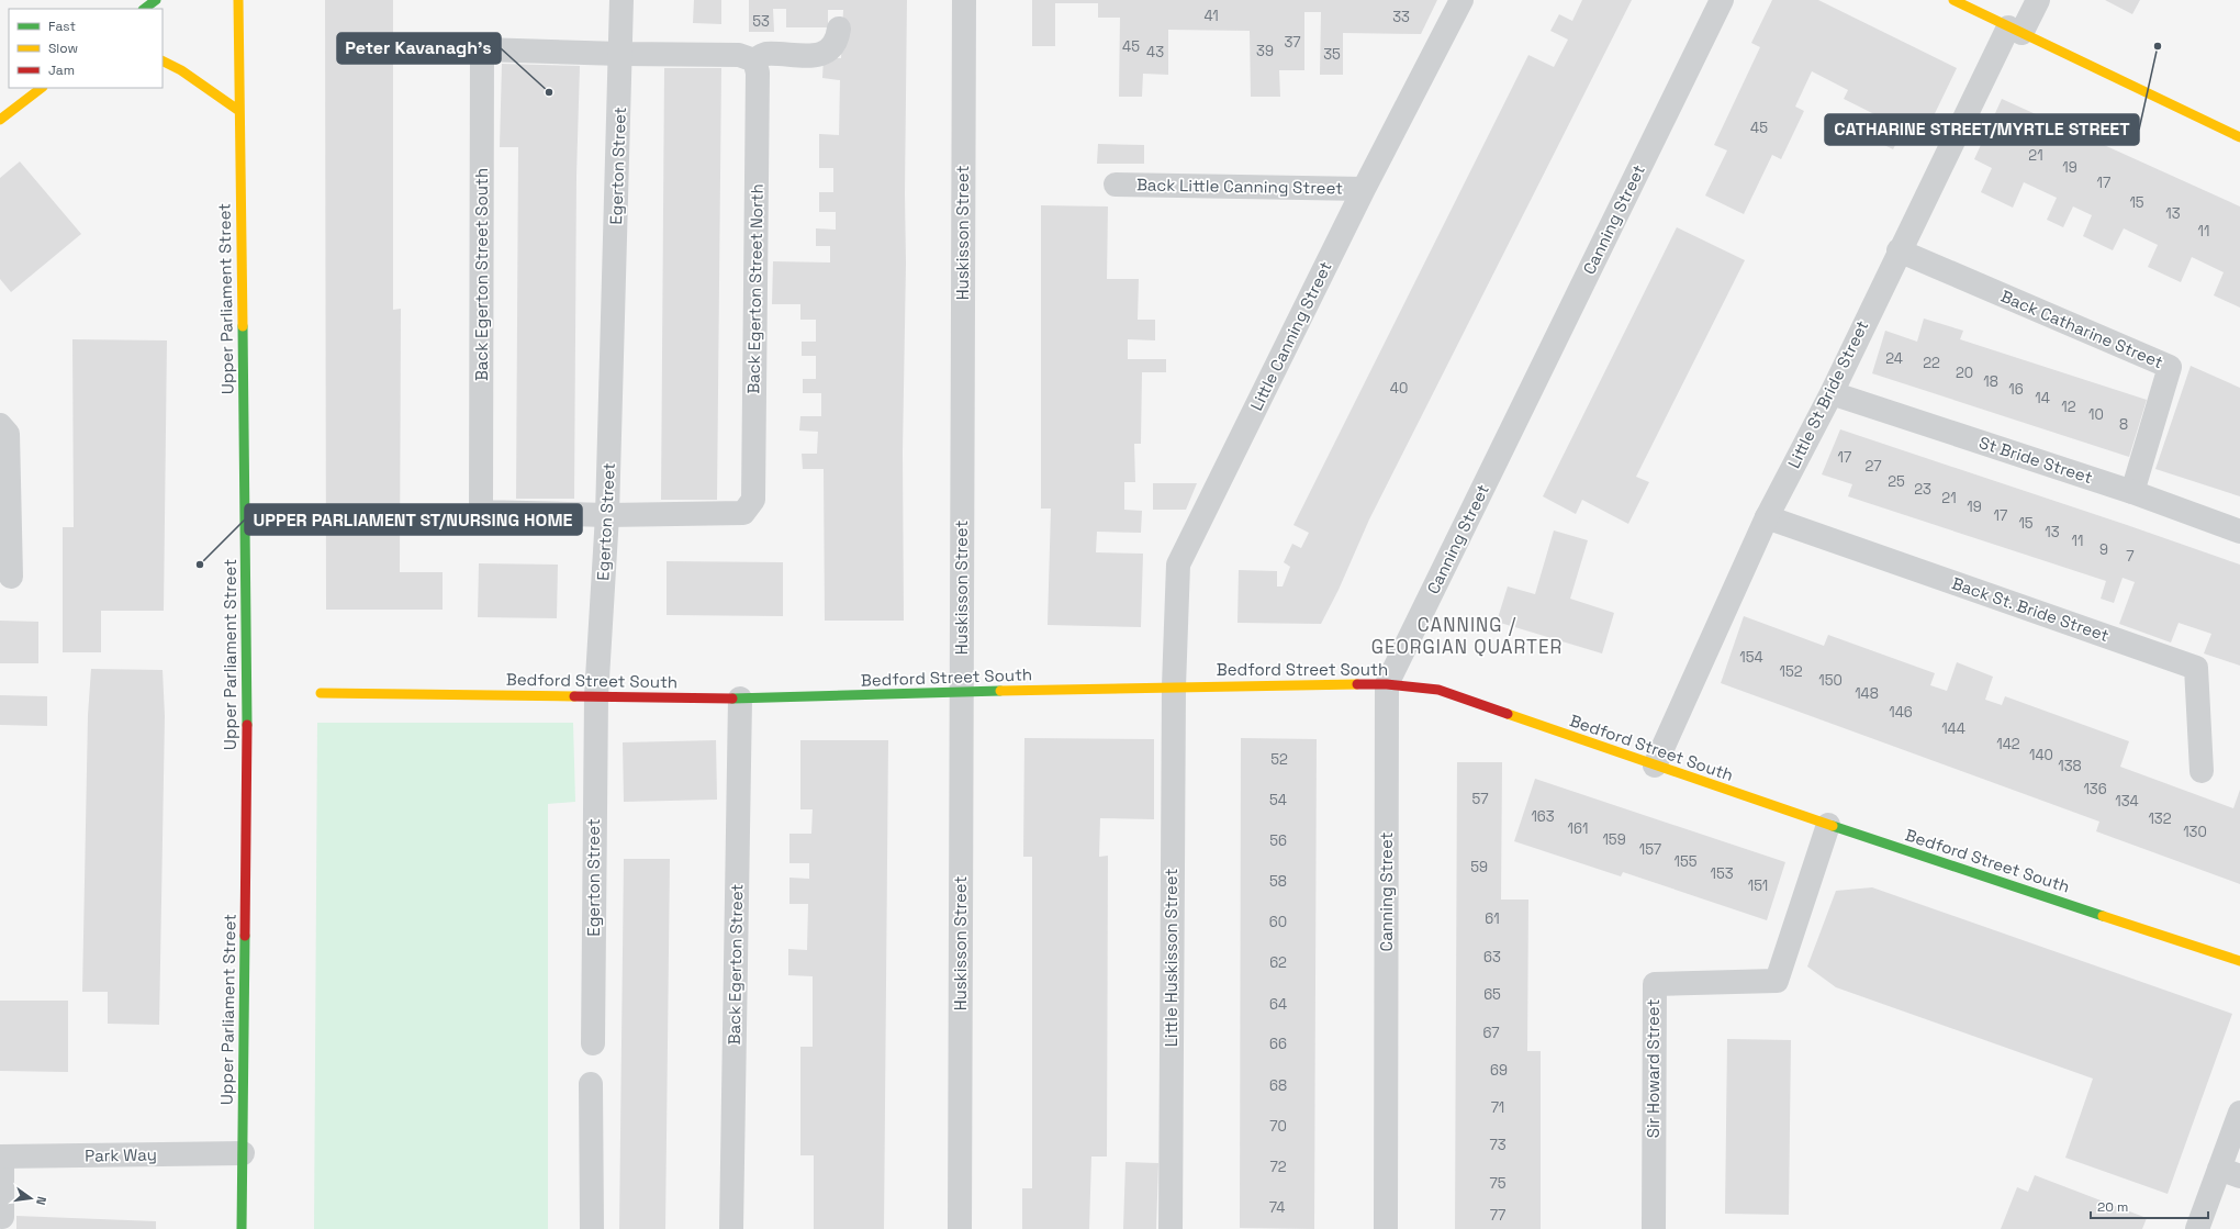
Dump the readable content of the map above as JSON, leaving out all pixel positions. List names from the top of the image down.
{
  "streets": {
    "main road": ["Upper Parliament Street", "Bedford Street South"],
    "street": [
      "Egerton Street",
      "Back Little Canning Street",
      "Canning Street",
      "Huskisson Street",
      "Back Egerton Street South",
      "Back Egerton Street North",
      "Back Catharine Street",
      "Little Canning Street",
      "Little St Bride Street",
      "St Bride Street",
      "Back St. Bride Street",
      "Little Huskisson Street",
      "Back Egerton Street",
      "Sir Howard Street",
      "Park Way"
    ]
  },
  "crossings": [
    ["Egerton Street", "Back Egerton Street South"],
    ["Egerton Street", "Back Egerton Street North"],
    ["Egerton Street", "Bedford Street South"],
    ["Back Little Canning Street", "Little Canning Street"],
    ["Canning Street", "Bedford Street South"],
    ["Huskisson Street", "Bedford Street South"],
    ["Back Egerton Street South", "Back Egerton Street North"],
    ["Upper Parliament Street", "Park Way"],
    ["Back Catharine Street", "Little St Bride Street"],
    ["Back Catharine Street", "St Bride Street"],
    ["Little Canning Street", "Bedford Street South"],
    ["Little Canning Street", "Little Huskisson Street"],
    ["Little St Bride Street", "St Bride Street"],
    ["Little St Bride Street", "Back St. Bride Street"],
    ["Little St Bride Street", "Bedford Street South"],
    ["Bedford Street South", "Little Huskisson Street"],
    ["Bedford Street South", "Back Egerton Street"],
    ["Bedford Street South", "Sir Howard Street"]
  ],
  "districts": ["CANNING / GEORGIAN QUARTER"],
  "places": ["CATHARINE STREET/MYRTLE STREET", "Peter Kavanagh's", "UPPER PARLIAMENT ST/NURSING HOME"],
  "house_numbers": [
    "41",
    "33",
    "53",
    "37",
    "45",
    "39",
    "43",
    "35",
    "45",
    "21",
    "19",
    "17",
    "15",
    "13",
    "11",
    "24",
    "22",
    "20",
    "18",
    "40",
    "16",
    "14",
    "12",
    "10",
    "8",
    "17",
    "27",
    "25",
    "23",
    "21",
    "19",
    "17",
    "15",
    "13",
    "11",
    "9",
    "7",
    "154",
    "152",
    "150",
    "148",
    "146",
    "144",
    "142",
    "140",
    "52",
    "138",
    "136",
    "57",
    "54",
    "134",
    "163",
    "132",
    "161",
    "130",
    "159",
    "56",
    "157",
    "155",
    "59",
    "153",
    "58",
    "151",
    "61",
    "60",
    "63",
    "62",
    "65",
    "64",
    "67",
    "66",
    "69",
    "68",
    "71",
    "70",
    "73",
    "72",
    "75",
    "74",
    "77"
  ],
  "legend": ["Fast", "Slow", "Jam"],
  "scale_bar": "20 m",
  "north": "right"
}
